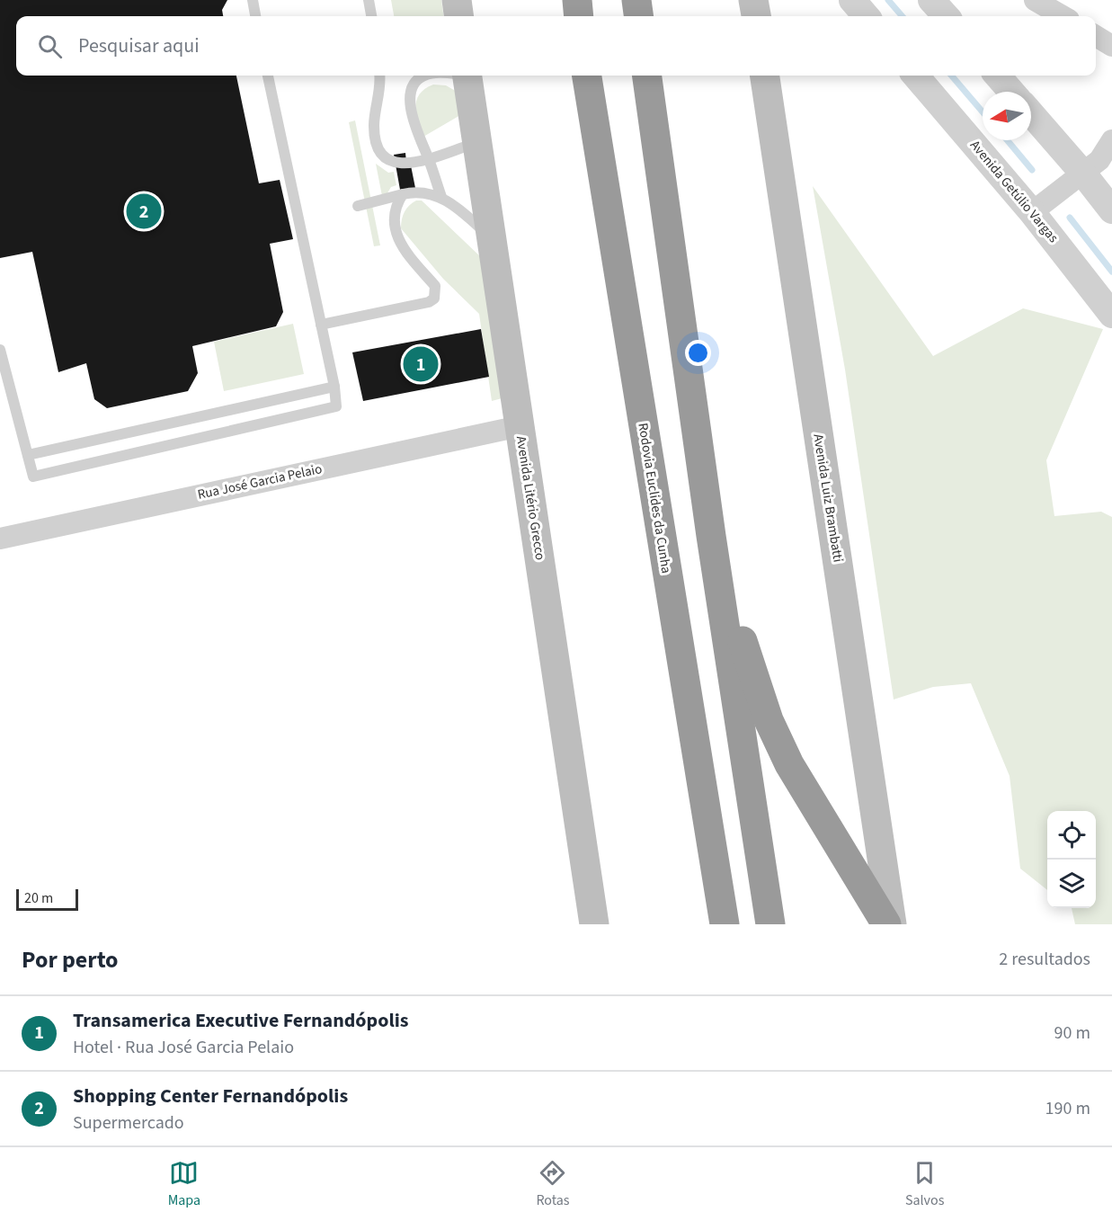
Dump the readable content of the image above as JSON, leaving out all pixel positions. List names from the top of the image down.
{
  "streets": {
    "highway": ["Rodovia Euclides da Cunha"],
    "main road": ["Avenida Litério Grecco", "Avenida Luiz Brambatti"],
    "street": ["Avenida Getúlio Vargas", "Rua José Garcia Pelaio"]
  },
  "crossings": [
    ["Rua José Garcia Pelaio", "Avenida Litério Grecco"]
  ],
  "scale_bar": "20 m",
  "north": "left",
  "page": {
    "search": "Pesquisar aqui",
    "pins": ["2", "1"],
    "scale": "20 m",
    "heading": ["Por perto", "2 resultados"],
    "list": [
      {
        "mark": "1",
        "name": "Transamerica Executive Fernandópolis",
        "note": "Hotel · Rua José Garcia Pelaio",
        "value": "90 m"
      },
      {
        "mark": "2",
        "name": "Shopping Center Fernandópolis",
        "note": "Supermercado",
        "value": "190 m"
      }
    ],
    "nav": ["Mapa", "Rotas", "Salvos"]
  }
}
